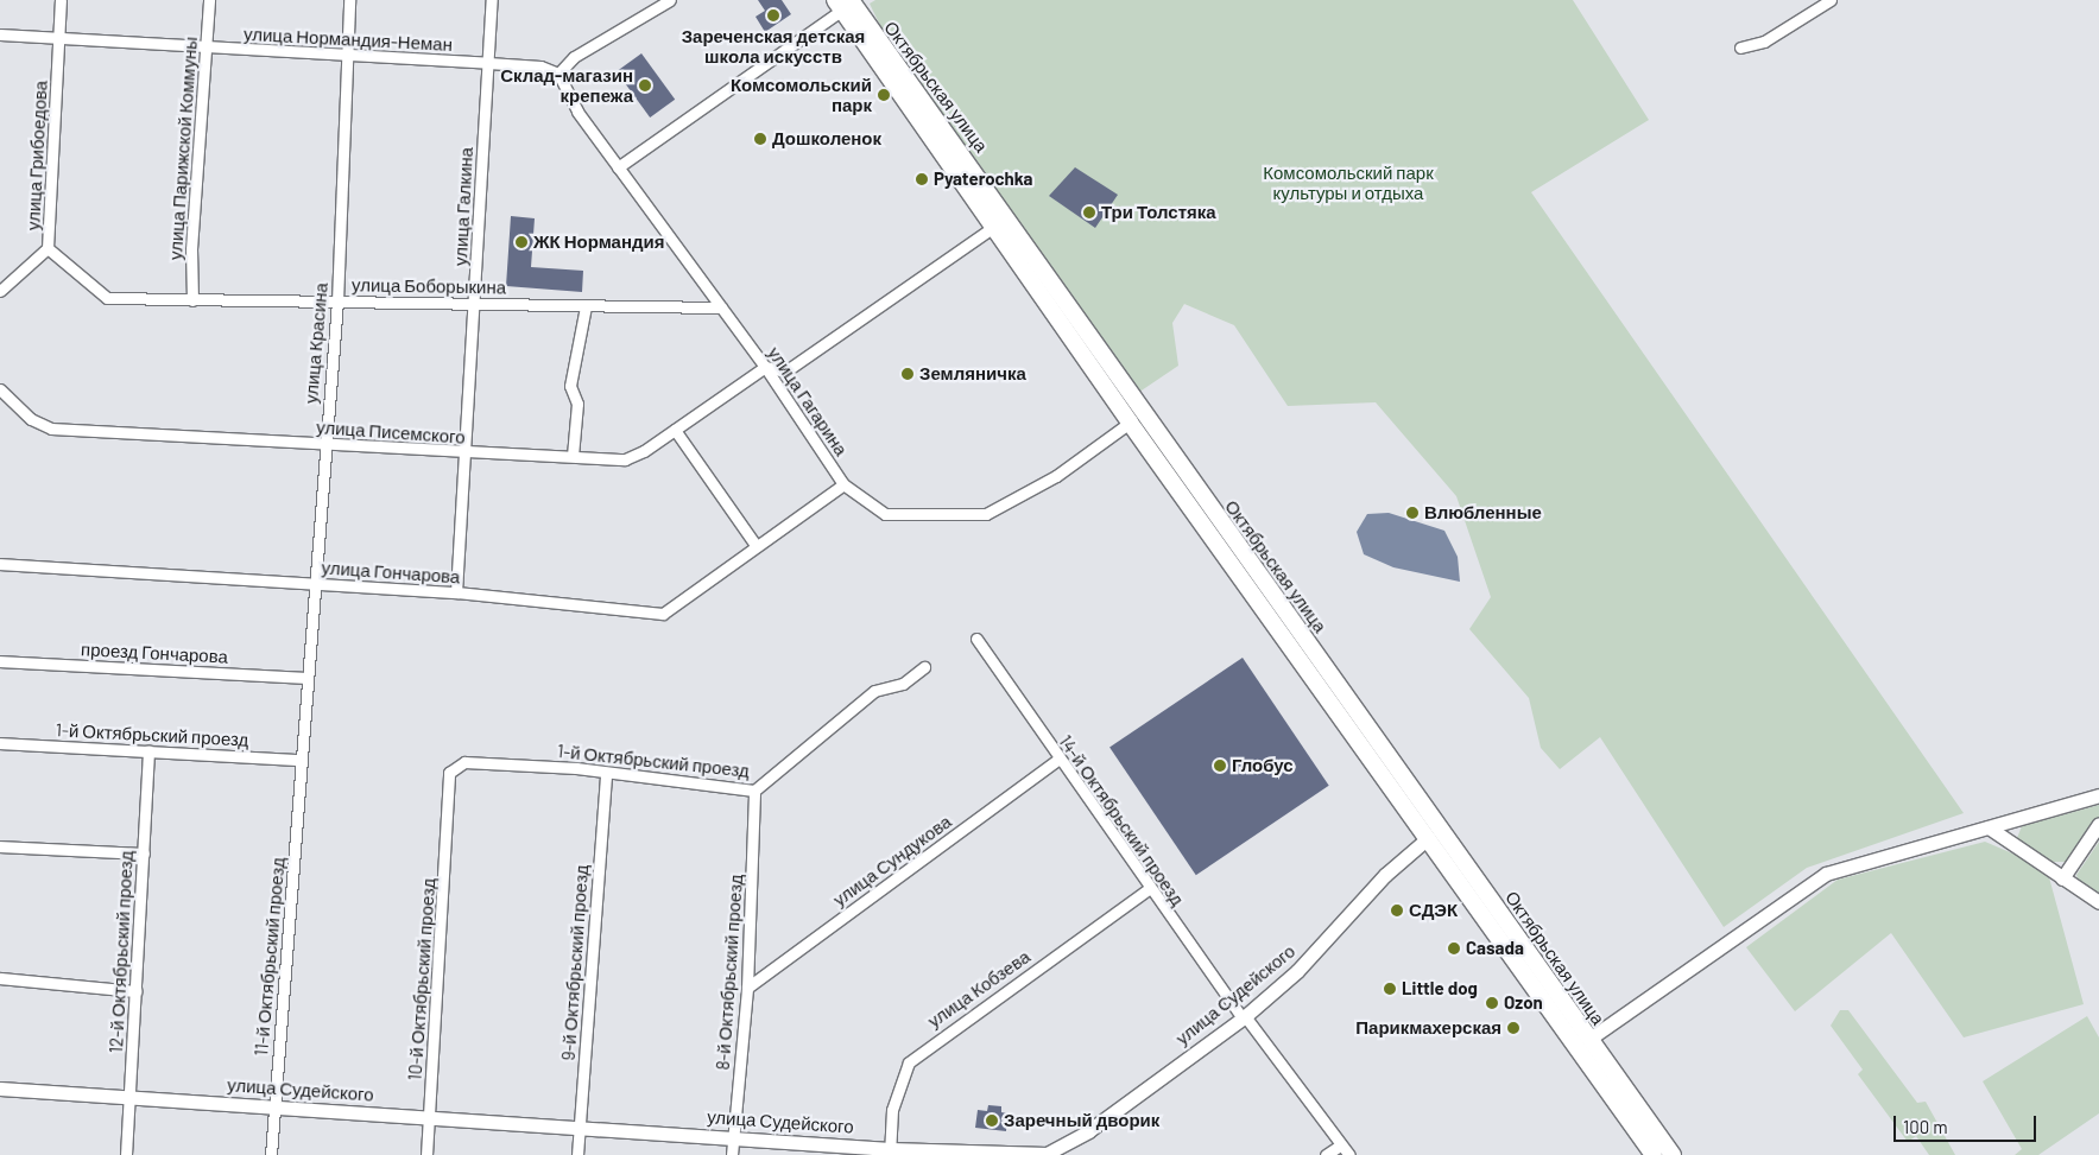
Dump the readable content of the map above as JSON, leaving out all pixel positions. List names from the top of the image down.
{
  "streets": {
    "main road": ["Октябрьская улица"],
    "street": [
      "улица Нормандия-Неман",
      "улица Парижской Коммуны",
      "улица Грибоедова",
      "улица Галкина",
      "улица Боборыкина",
      "улица Красина",
      "улица Гагарина",
      "улица Писемского",
      "улица Гончарова",
      "проезд Гончарова",
      "1-й Октябрьский проезд",
      "14-й Октябрьский проезд",
      "улица Сундукова",
      "12-й Октябрьский проезд",
      "11-й Октябрьский проезд",
      "9-й Октябрьский проезд",
      "8-й Октябрьский проезд",
      "10-й Октябрьский проезд",
      "улица Кобзева",
      "улица Судейского"
    ]
  },
  "crossings": [
    ["улица Нормандия-Неман", "улица Парижской Коммуны"],
    ["улица Нормандия-Неман", "улица Грибоедова"],
    ["улица Нормандия-Неман", "улица Галкина"],
    ["улица Нормандия-Неман", "улица Красина"],
    ["улица Нормандия-Неман", "улица Гагарина"],
    ["Октябрьская улица", "улица Гагарина"],
    ["Октябрьская улица", "улица Судейского"],
    ["улица Парижской Коммуны", "улица Боборыкина"],
    ["улица Грибоедова", "улица Боборыкина"],
    ["улица Галкина", "улица Боборыкина"],
    ["улица Галкина", "улица Писемского"],
    ["улица Галкина", "улица Гончарова"],
    ["улица Боборыкина", "улица Красина"],
    ["улица Боборыкина", "улица Гагарина"],
    ["улица Красина", "улица Писемского"],
    ["улица Красина", "улица Гончарова"],
    ["улица Красина", "проезд Гончарова"],
    ["улица Красина", "1-й Октябрьский проезд"],
    ["улица Красина", "11-й Октябрьский проезд"],
    ["улица Гагарина", "улица Писемского"],
    ["улица Гагарина", "улица Гончарова"],
    ["1-й Октябрьский проезд", "12-й Октябрьский проезд"],
    ["1-й Октябрьский проезд", "11-й Октябрьский проезд"],
    ["1-й Октябрьский проезд", "9-й Октябрьский проезд"],
    ["1-й Октябрьский проезд", "8-й Октябрьский проезд"],
    ["1-й Октябрьский проезд", "10-й Октябрьский проезд"],
    ["14-й Октябрьский проезд", "улица Сундукова"],
    ["14-й Октябрьский проезд", "улица Кобзева"],
    ["14-й Октябрьский проезд", "улица Судейского"],
    ["улица Сундукова", "8-й Октябрьский проезд"],
    ["12-й Октябрьский проезд", "улица Судейского"],
    ["11-й Октябрьский проезд", "улица Судейского"],
    ["9-й Октябрьский проезд", "улица Судейского"],
    ["8-й Октябрьский проезд", "улица Судейского"],
    ["10-й Октябрьский проезд", "улица Судейского"],
    ["улица Кобзева", "улица Судейского"]
  ],
  "parks": ["Комсомольский парк культуры и отдыха"],
  "places": [
    "Зареченская детская школа искусств",
    "Склад-магазин крепежа",
    "Комсомольский парк",
    "Дошколенок",
    "Pyaterochka",
    "Три Толстяка",
    "ЖК Нормандия",
    "Земляничка",
    "Влюбленные",
    "Глобус",
    "СДЭК",
    "Casada",
    "Little dog",
    "Ozon",
    "Парикмахерская",
    "Заречный дворик"
  ],
  "scale_bar": "100 m"
}
